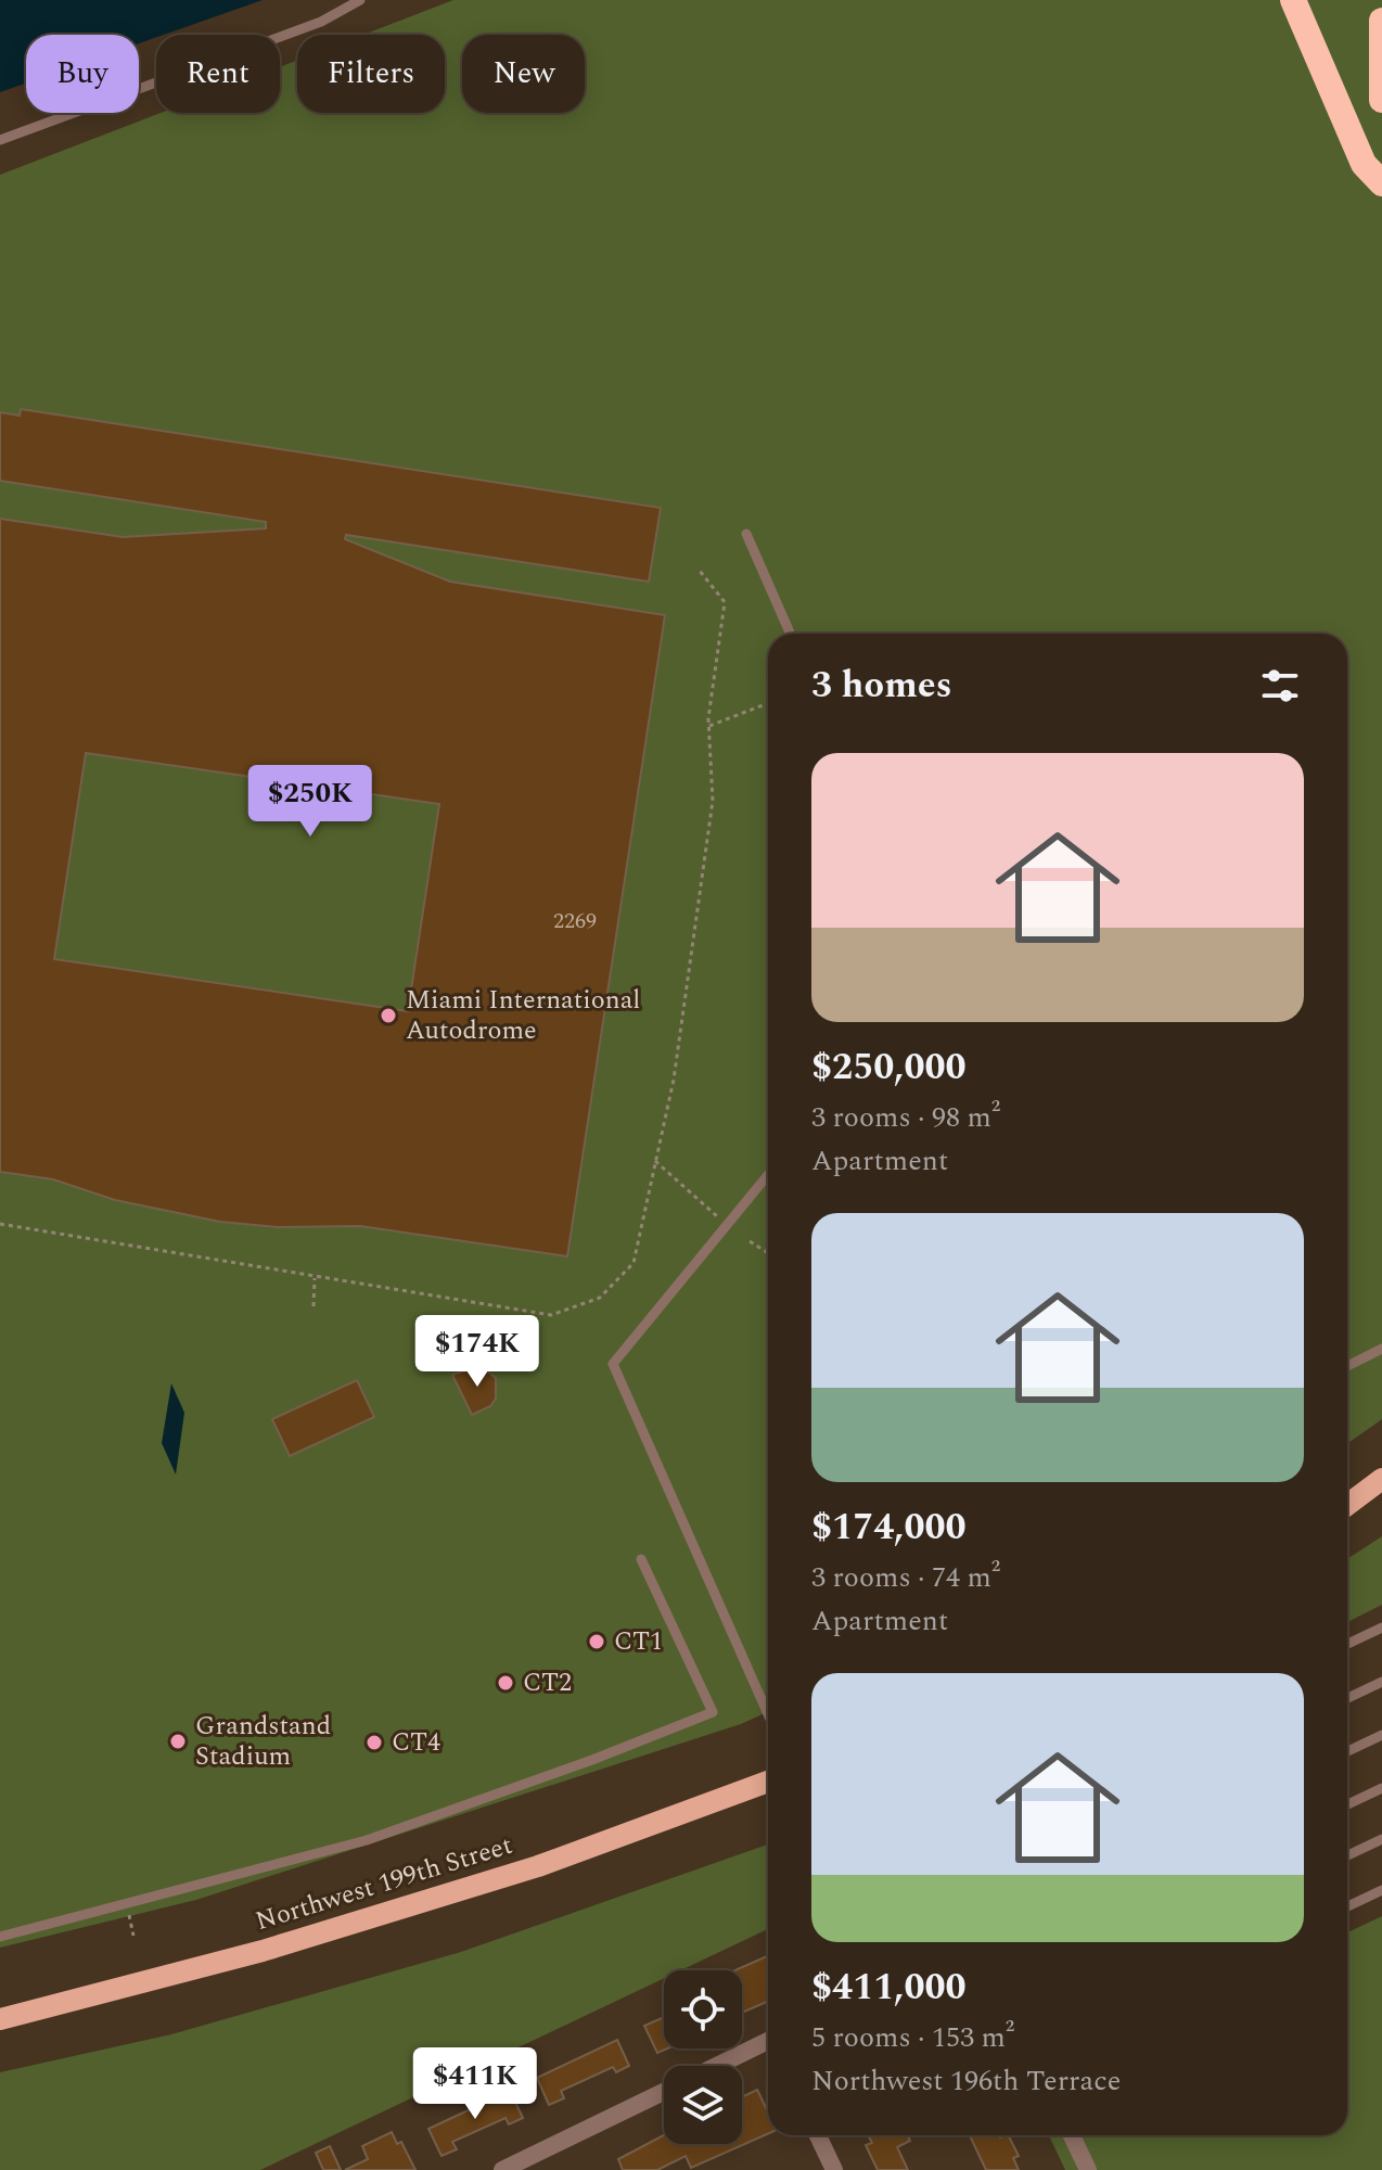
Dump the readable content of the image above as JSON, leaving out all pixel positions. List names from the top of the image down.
{
  "streets": {
    "main road": ["Northwest 199th Street"]
  },
  "places": [
    "Miami International Autodrome",
    "CT1",
    "CT2",
    "Grandstand Stadium",
    "CT4"
  ],
  "house_numbers": ["2269"],
  "page": {
    "chip": [
      "Buy",
      "Rent",
      "Filters",
      "New"
    ],
    "heading": "3 homes",
    "list": [
      {
        "name": "$250,000",
        "note": "3 rooms · 98 m² · Apartment"
      },
      {
        "name": "$174,000",
        "note": "3 rooms · 74 m² · Apartment"
      },
      {
        "name": "$411,000",
        "note": "5 rooms · 153 m² · Northwest 196th Terrace"
      }
    ],
    "price": ["$250K", "$174K", "$411K"]
  }
}
